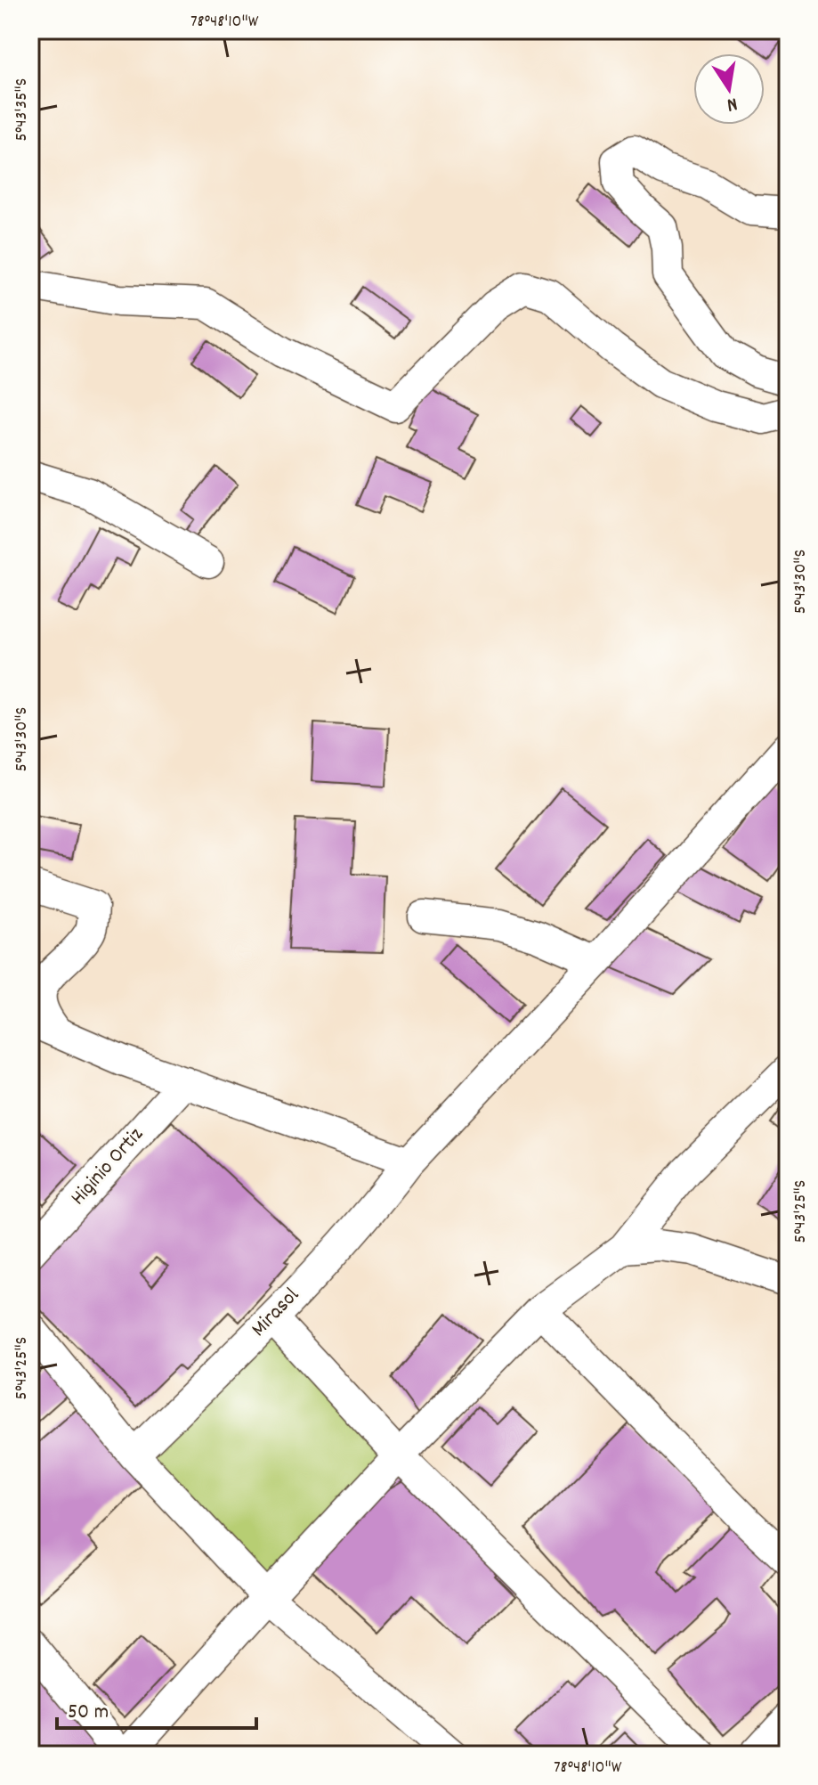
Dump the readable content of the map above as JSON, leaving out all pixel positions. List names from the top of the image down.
{
  "streets": {
    "street": ["Higinio Ortiz", "Mirasol"]
  },
  "scale_bar": "50 m",
  "north": "bottom",
  "coordinates": [
    "78°48'10\"W",
    "5°43'35\"S",
    "5°43'30\"S",
    "5°43'25\"S"
  ]
}
